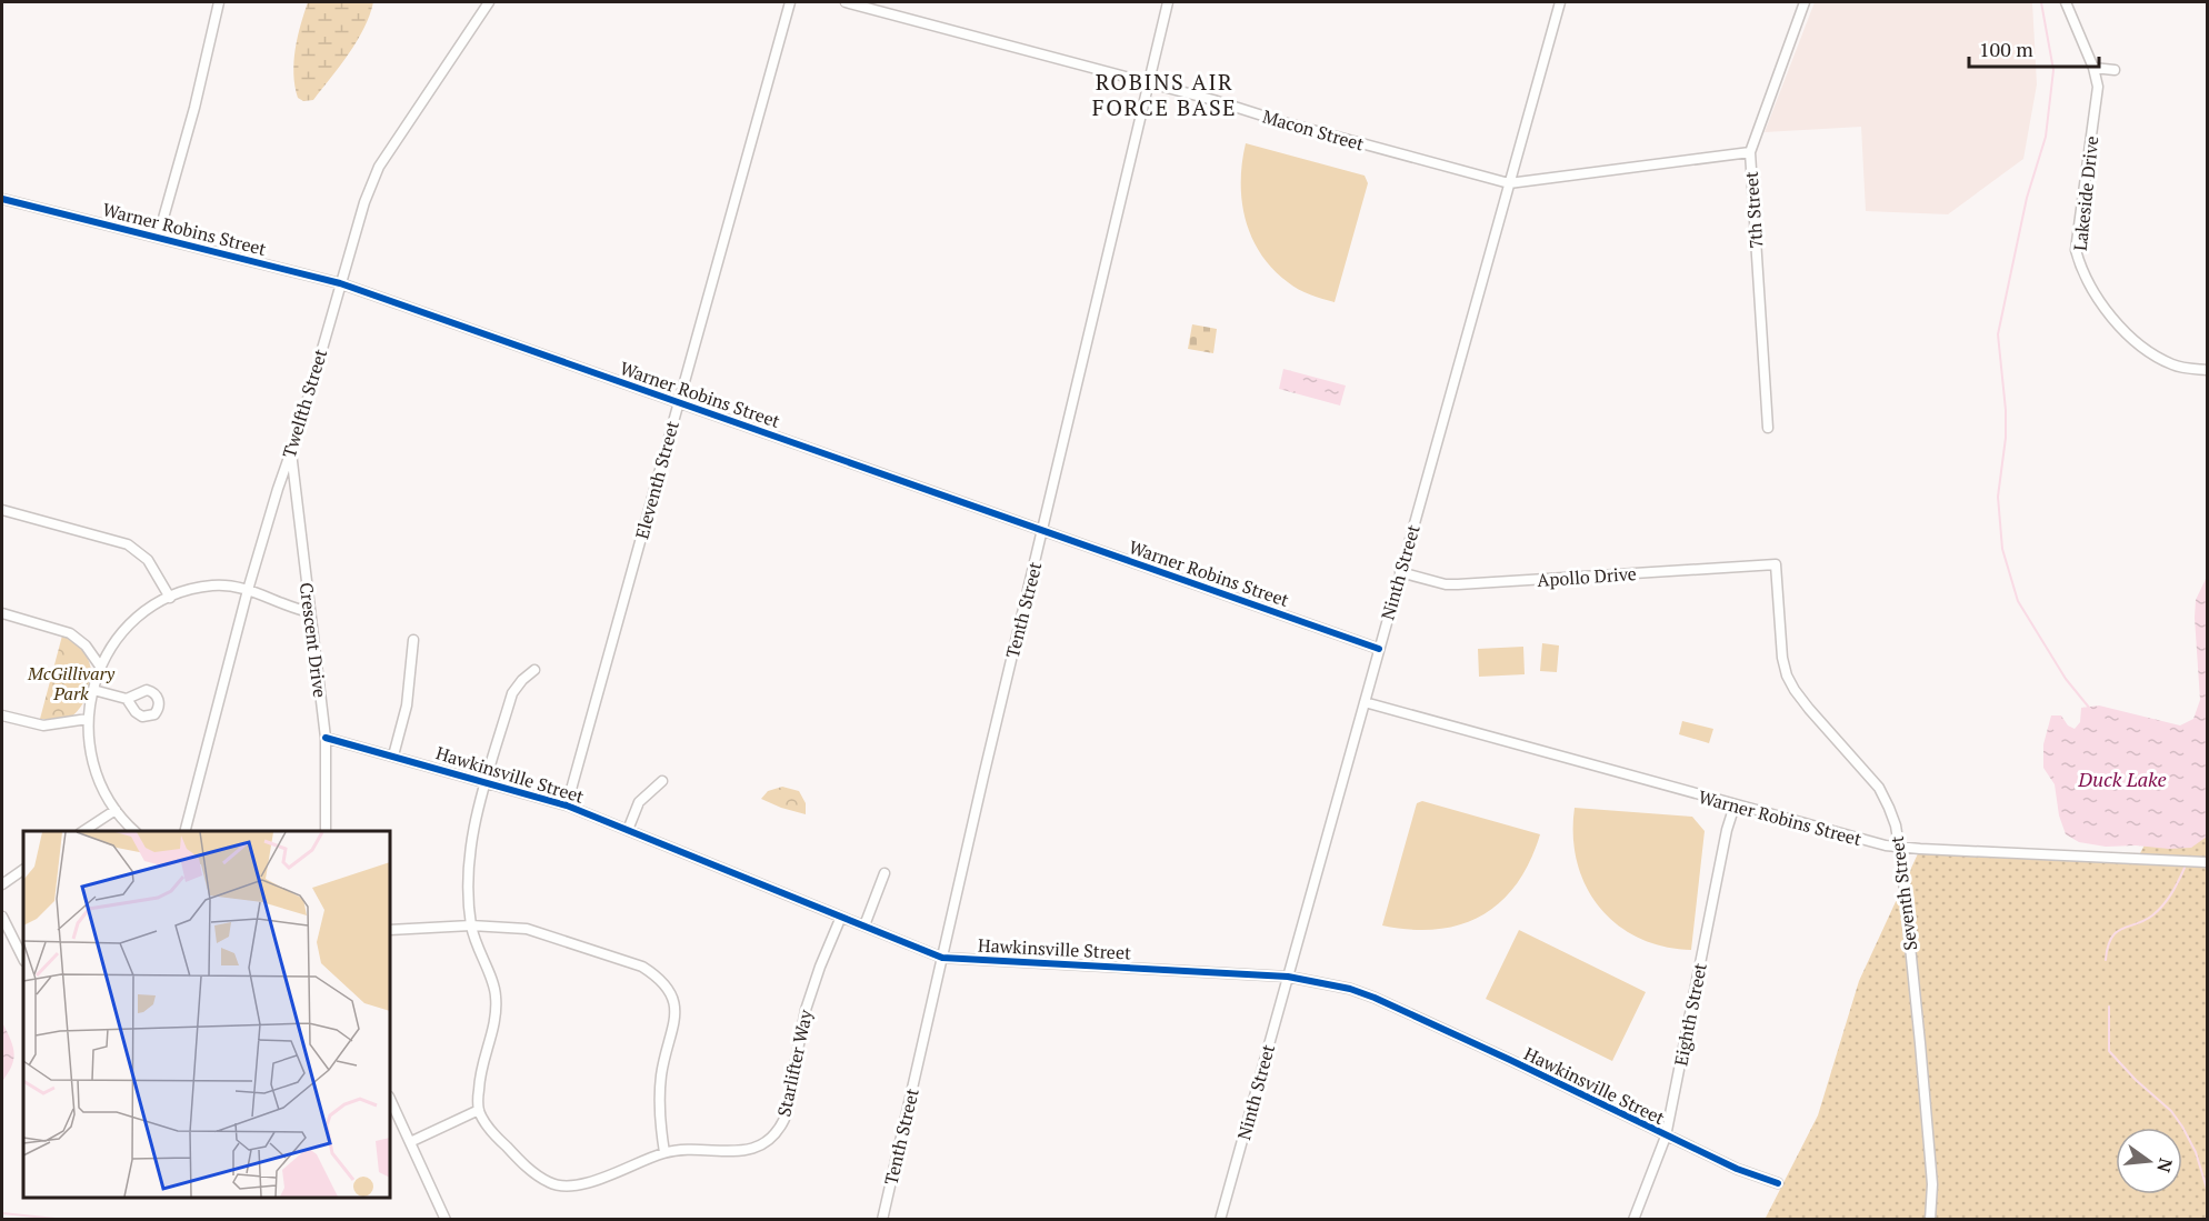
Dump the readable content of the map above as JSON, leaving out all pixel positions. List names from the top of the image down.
{
  "streets": {
    "street": [
      "Macon Street",
      "Lakeside Drive",
      "7th Street",
      "Warner Robins Street",
      "Twelfth Street",
      "Eleventh Street",
      "Ninth Street",
      "Apollo Drive",
      "Tenth Street",
      "Crescent Drive",
      "Hawkinsville Street",
      "Seventh Street",
      "Eighth Street",
      "Starlifter Way"
    ]
  },
  "crossings": [
    ["Macon Street", "7th Street"],
    ["Macon Street", "Ninth Street"],
    ["Macon Street", "Tenth Street"],
    ["Warner Robins Street", "Twelfth Street"],
    ["Warner Robins Street", "Eleventh Street"],
    ["Warner Robins Street", "Ninth Street"],
    ["Warner Robins Street", "Tenth Street"],
    ["Warner Robins Street", "Seventh Street"],
    ["Warner Robins Street", "Eighth Street"],
    ["Twelfth Street", "Crescent Drive"],
    ["Eleventh Street", "Hawkinsville Street"],
    ["Ninth Street", "Apollo Drive"],
    ["Ninth Street", "Hawkinsville Street"],
    ["Apollo Drive", "Seventh Street"],
    ["Tenth Street", "Hawkinsville Street"],
    ["Crescent Drive", "Hawkinsville Street"],
    ["Hawkinsville Street", "Eighth Street"],
    ["Hawkinsville Street", "Starlifter Way"]
  ],
  "districts": ["ROBINS AIR FORCE BASE"],
  "water": ["Duck Lake"],
  "parks": ["McGillivary Park"],
  "scale_bar": "100 m",
  "north": "right"
}
